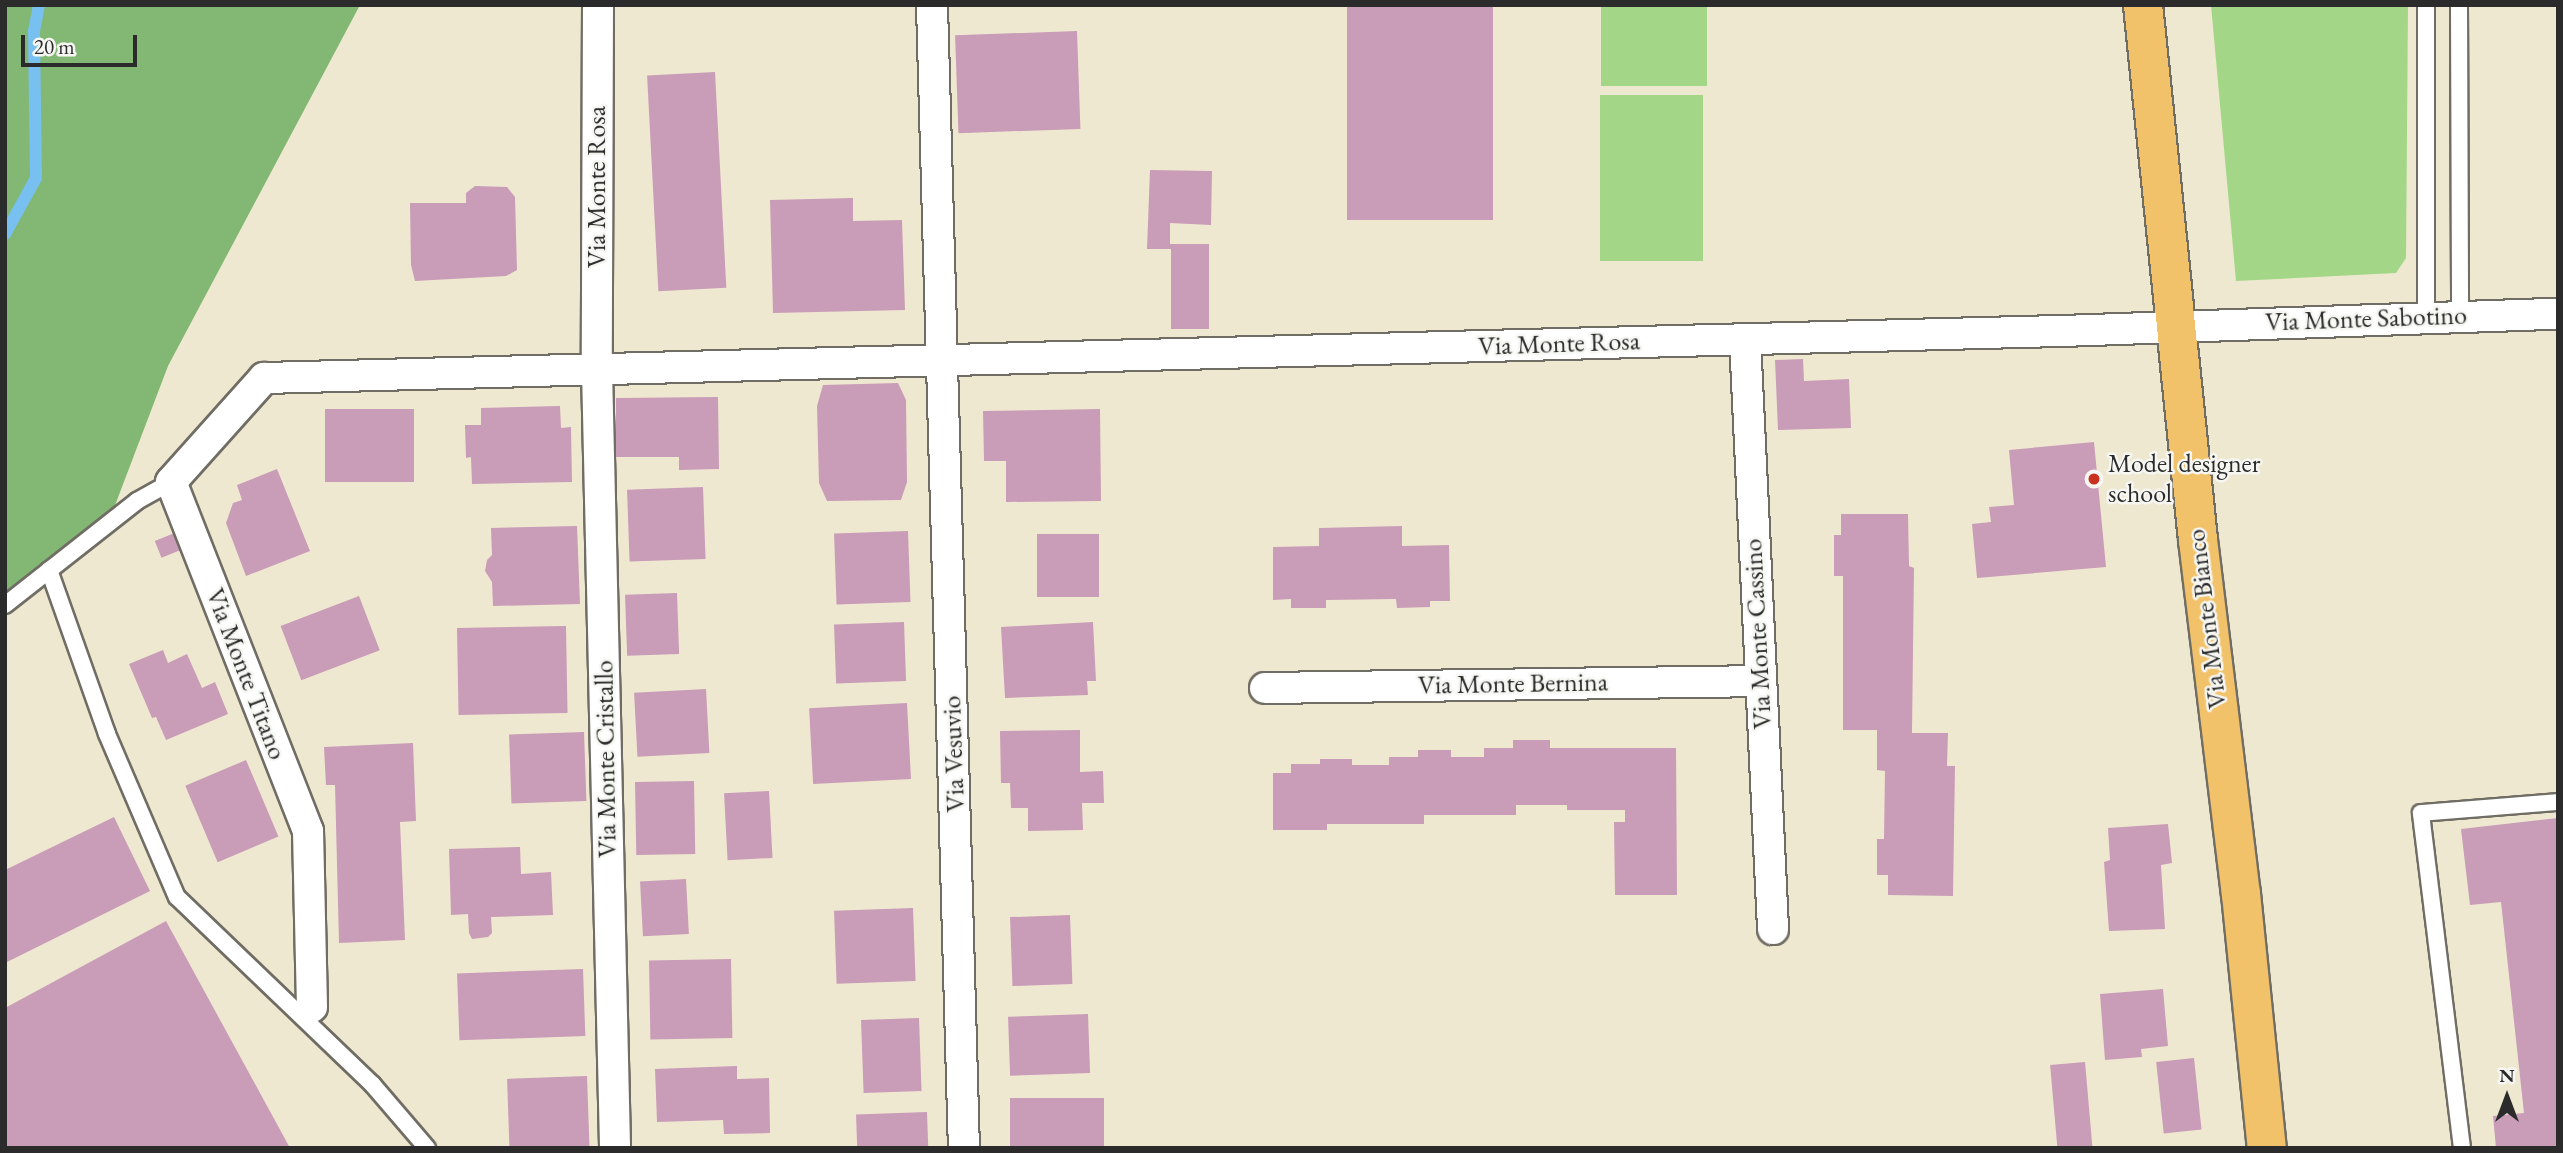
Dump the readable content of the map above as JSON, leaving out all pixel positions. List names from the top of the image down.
{
  "streets": {
    "main road": ["Via Monte Bianco"],
    "street": [
      "Via Monte Rosa",
      "Via Monte Sabotino",
      "Via Monte Cassino",
      "Via Monte Titano",
      "Via Monte Bernina",
      "Via Vesuvio",
      "Via Monte Cristallo"
    ]
  },
  "crossings": [
    ["Via Monte Rosa", "Via Monte Sabotino"],
    ["Via Monte Rosa", "Via Monte Bianco"],
    ["Via Monte Rosa", "Via Monte Cassino"],
    ["Via Monte Rosa", "Via Monte Titano"],
    ["Via Monte Rosa", "Via Vesuvio"],
    ["Via Monte Rosa", "Via Monte Cristallo"],
    ["Via Monte Sabotino", "Via Monte Bianco"],
    ["Via Monte Cassino", "Via Monte Bernina"]
  ],
  "places": ["Model designer school"],
  "scale_bar": "20 m",
  "north": "top"
}
